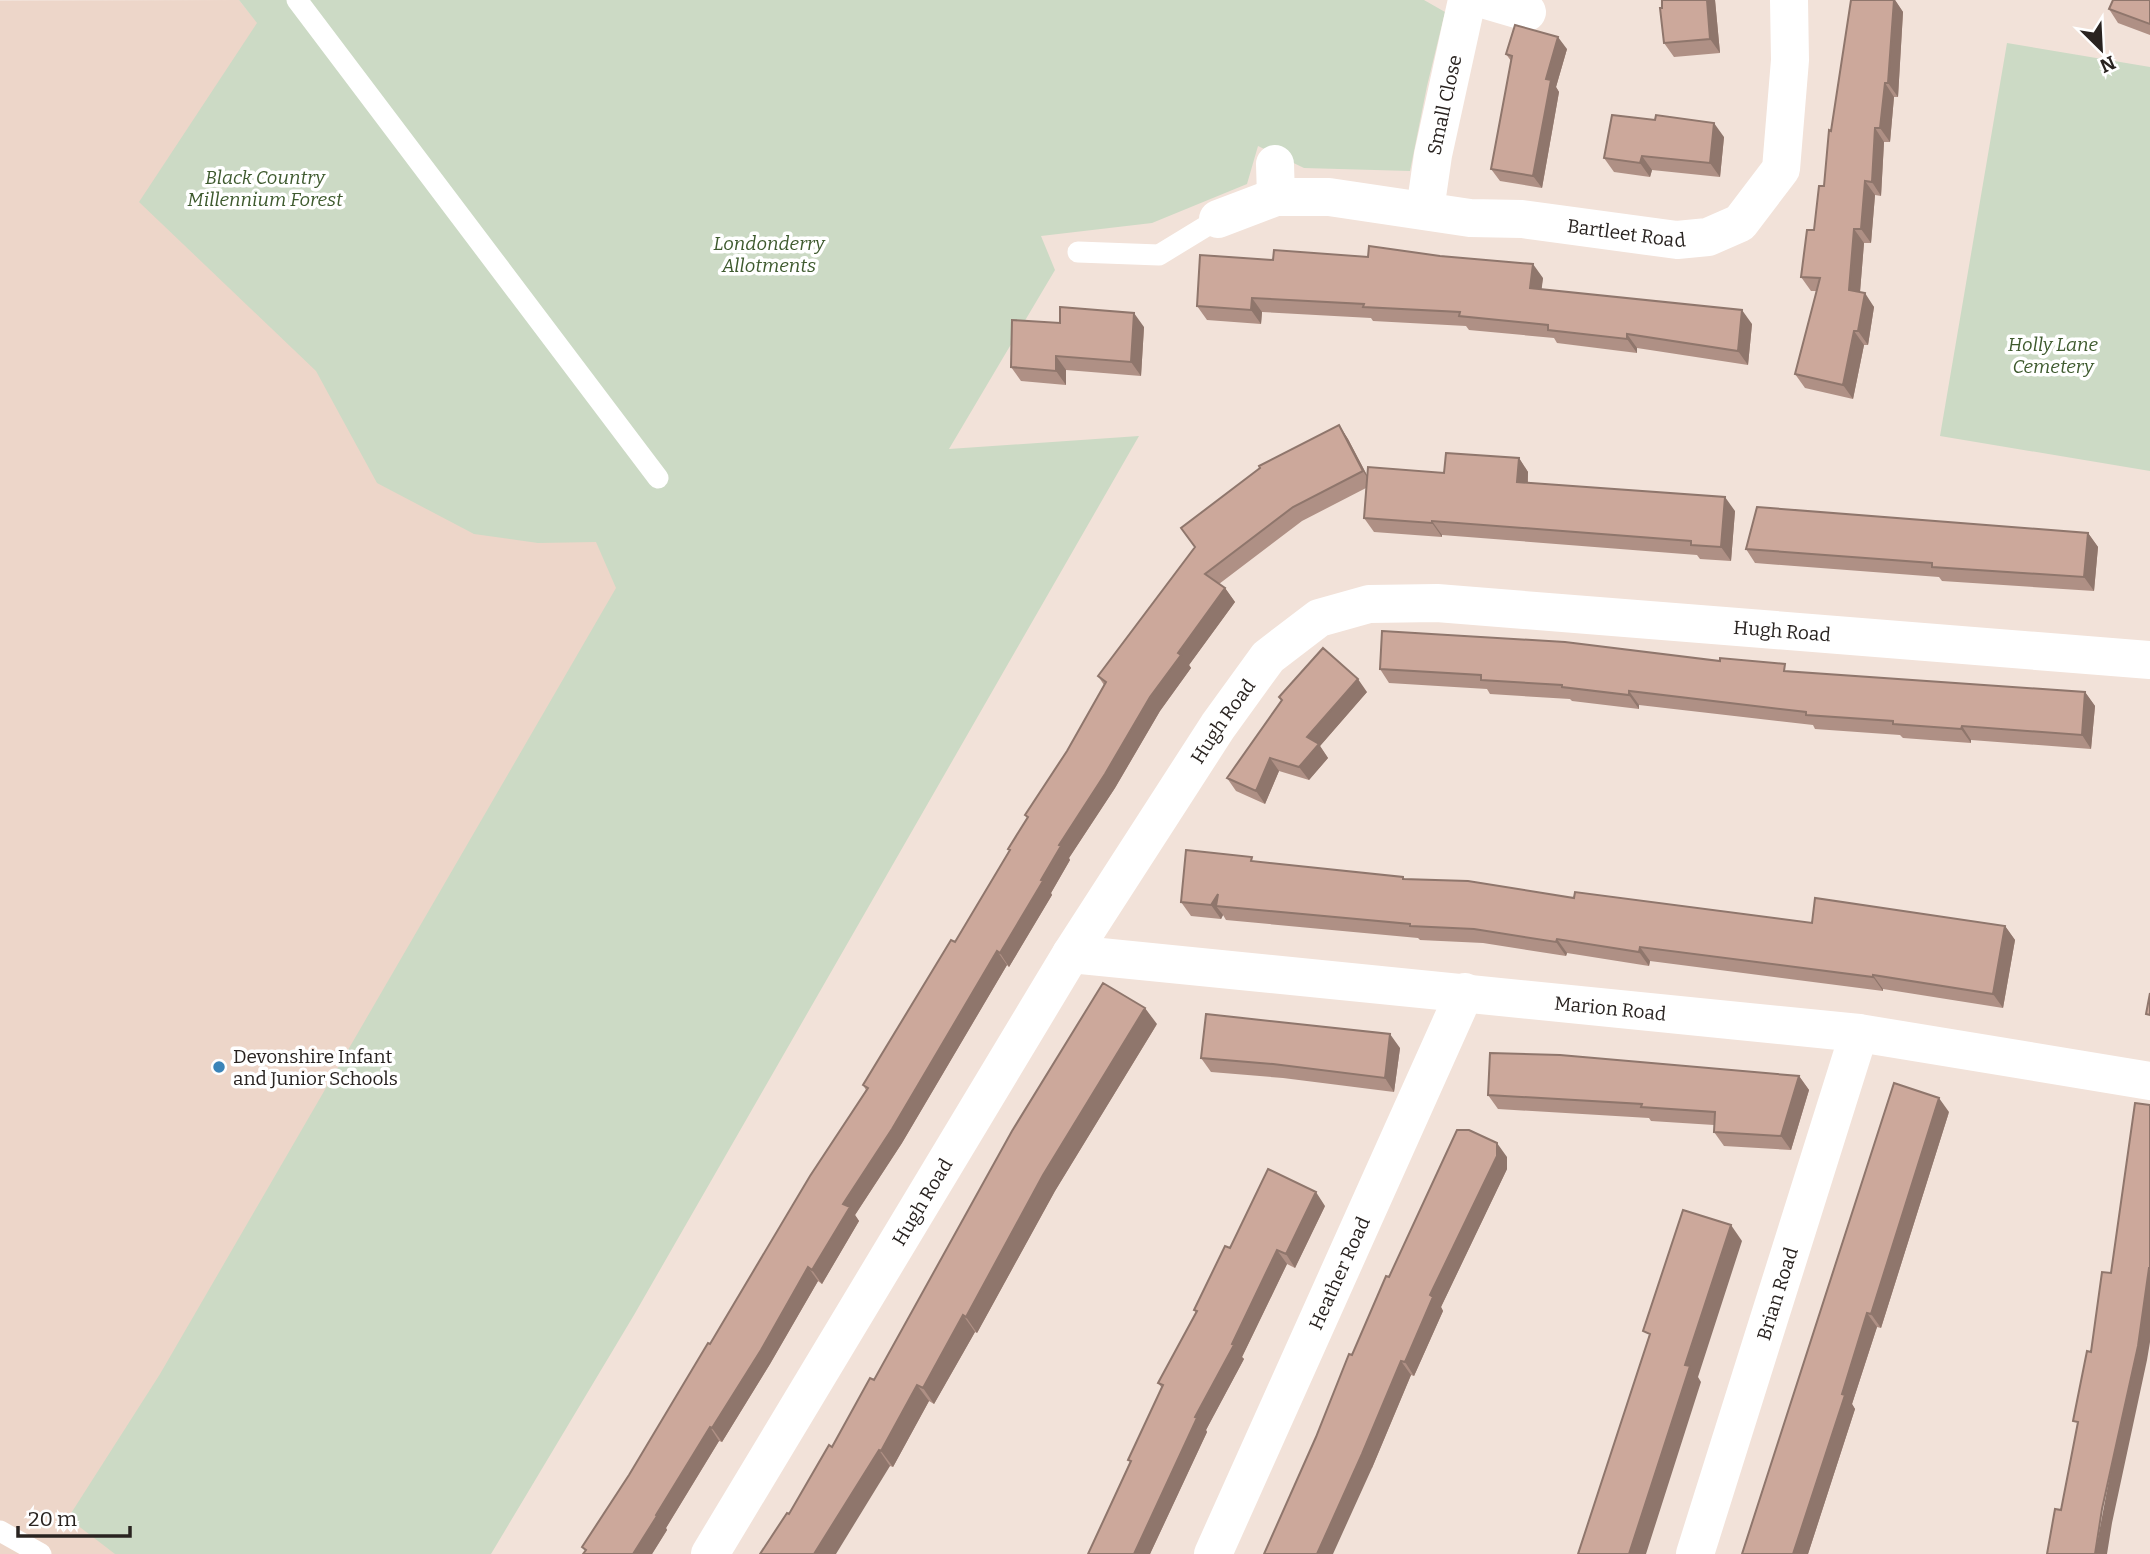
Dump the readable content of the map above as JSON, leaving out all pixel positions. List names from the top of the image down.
{
  "streets": {
    "street": [
      "Small Close",
      "Bartleet Road",
      "Hugh Road",
      "Marion Road",
      "Heather Road",
      "Brian Road"
    ]
  },
  "crossings": [
    ["Small Close", "Bartleet Road"],
    ["Hugh Road", "Marion Road"],
    ["Marion Road", "Heather Road"],
    ["Marion Road", "Brian Road"]
  ],
  "parks": ["Black Country Millennium Forest", "Londonderry Allotments", "Holly Lane Cemetery"],
  "places": ["Devonshire Infant and Junior Schools"],
  "scale_bar": "20 m",
  "north": "bottom right"
}
